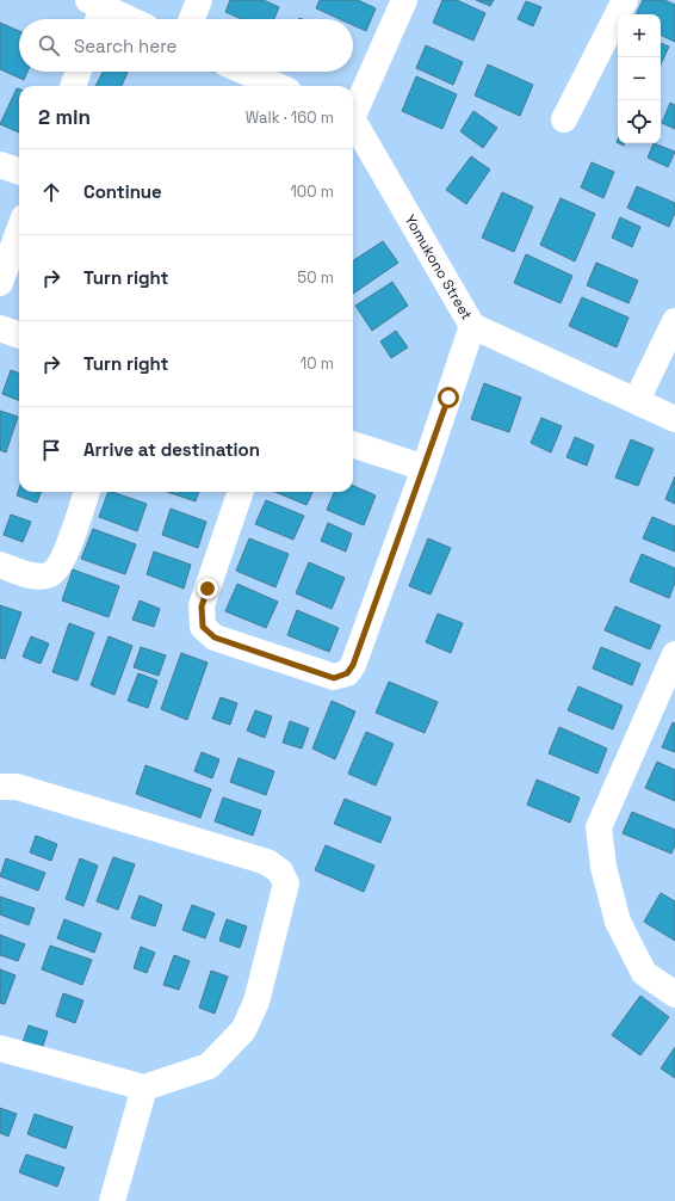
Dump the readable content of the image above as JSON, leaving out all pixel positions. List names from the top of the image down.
{
  "streets": {
    "street": ["Yomukono Street"]
  },
  "page": {
    "map_buttons": ["+", "−"],
    "search": "Search here",
    "heading": ["2 min", "Walk · 160 m"],
    "list": [
      ["Continue", "100 m"],
      ["Turn right", "50 m"],
      ["Turn right", "10 m"],
      "Arrive at destination"
    ]
  }
}
